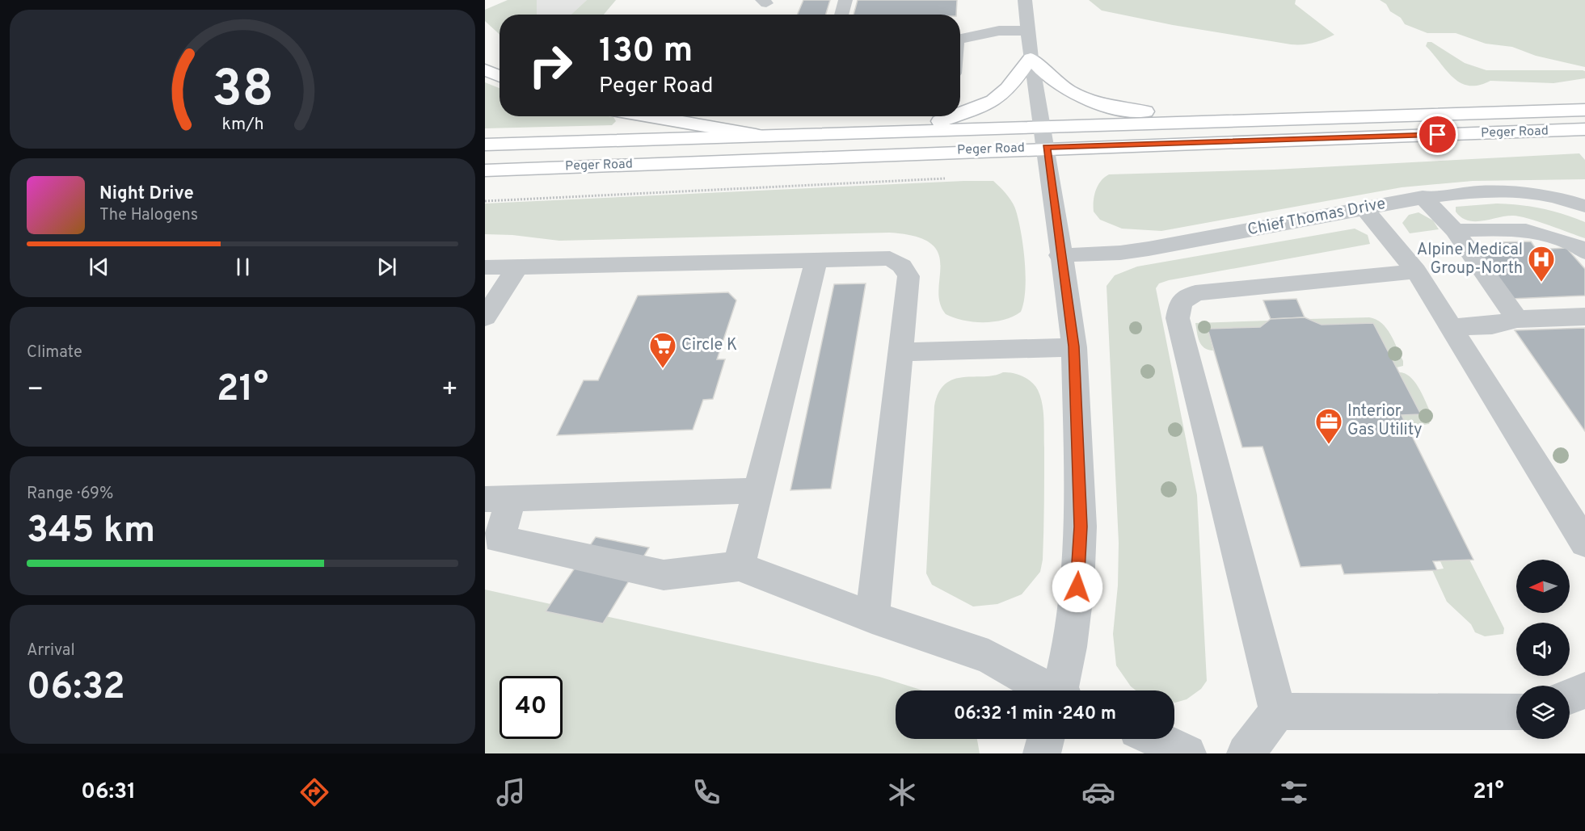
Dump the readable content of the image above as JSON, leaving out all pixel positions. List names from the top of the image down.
{
  "streets": {
    "main road": ["Peger Road"],
    "street": ["Chief Thomas Drive"]
  },
  "places": {
    "hospital": ["Alpine Medical Group-North"],
    "supermarket": ["Circle K"],
    "office": ["Interior Gas Utility"]
  },
  "north": "left",
  "page": {
    "turn": ["130 m", "Peger Road"],
    "song": ["Night Drive", "The Halogens"],
    "tile": [
      "Climate",
      ["Range · 69%", "345 km"],
      ["Arrival", "06:32"]
    ],
    "heat": ["−", "21°", "+"],
    "limit": "40",
    "trip": "06:32 · 1 min · 240 m",
    "tabs": ["06:31", "21°"],
    "gauge": ["38", "km/h"]
  }
}
